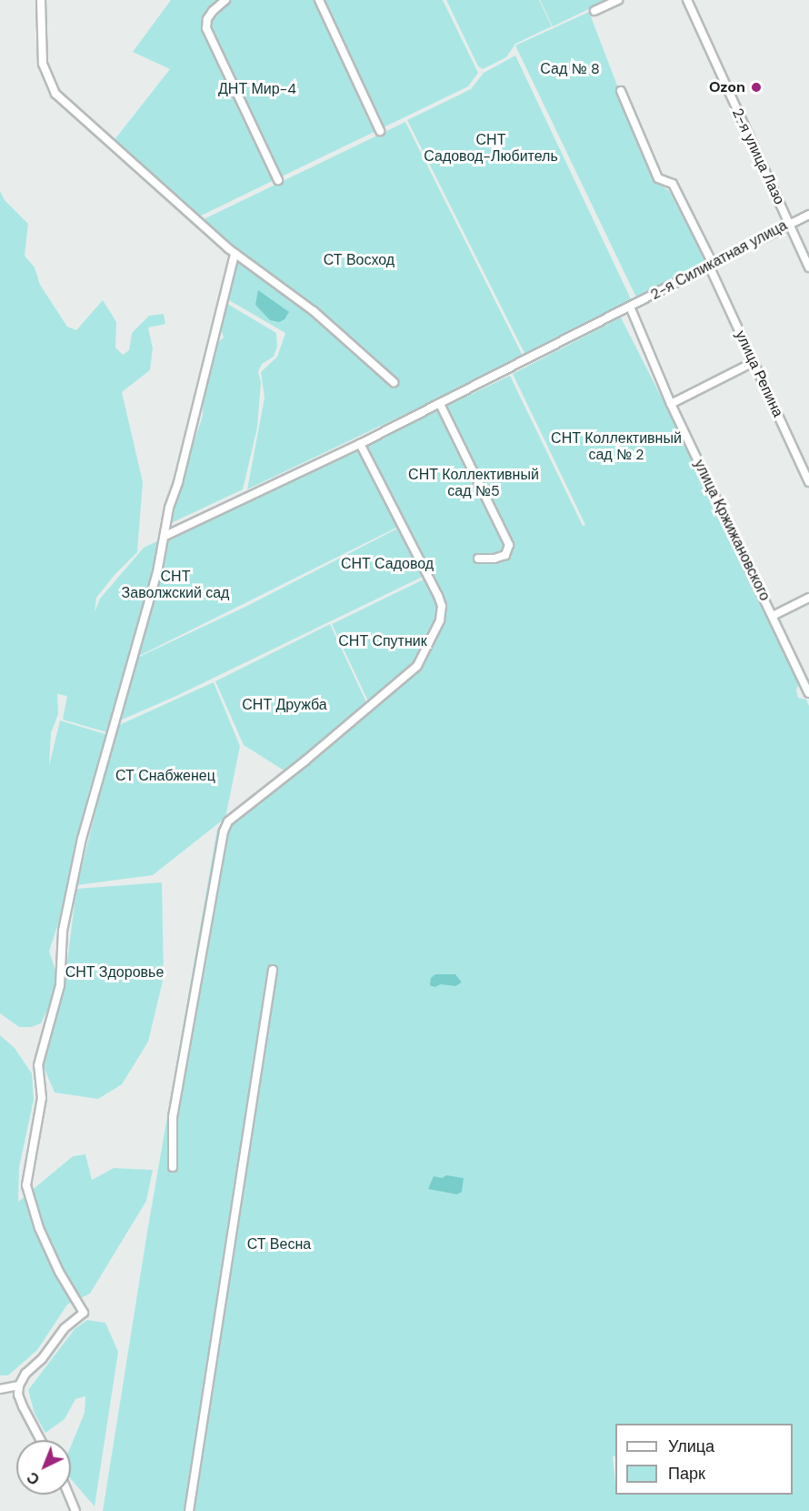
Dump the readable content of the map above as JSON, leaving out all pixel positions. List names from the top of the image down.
{
  "streets": {
    "street": [
      "2-я улица Лазо",
      "2-я Силикатная улица",
      "улица Репина",
      "улица Кржижановского"
    ]
  },
  "crossings": [
    ["2-я улица Лазо", "2-я Силикатная улица"],
    ["2-я Силикатная улица", "улица Репина"],
    ["2-я Силикатная улица", "улица Кржижановского"]
  ],
  "parks": [
    "Сад № 8",
    "ДНТ Мир-4",
    "СНТ Садовод-Любитель",
    "СТ Восход",
    "СНТ Коллективный сад № 2",
    "СНТ Коллективный сад №5",
    "СНТ Садовод",
    "СНТ Заволжский сад",
    "СНТ Спутник",
    "СНТ Дружба",
    "СТ Снабженец",
    "СНТ Здоровье",
    "СТ Весна"
  ],
  "places": ["Ozon"],
  "legend": ["Улица", "Парк"],
  "north": "bottom left"
}
